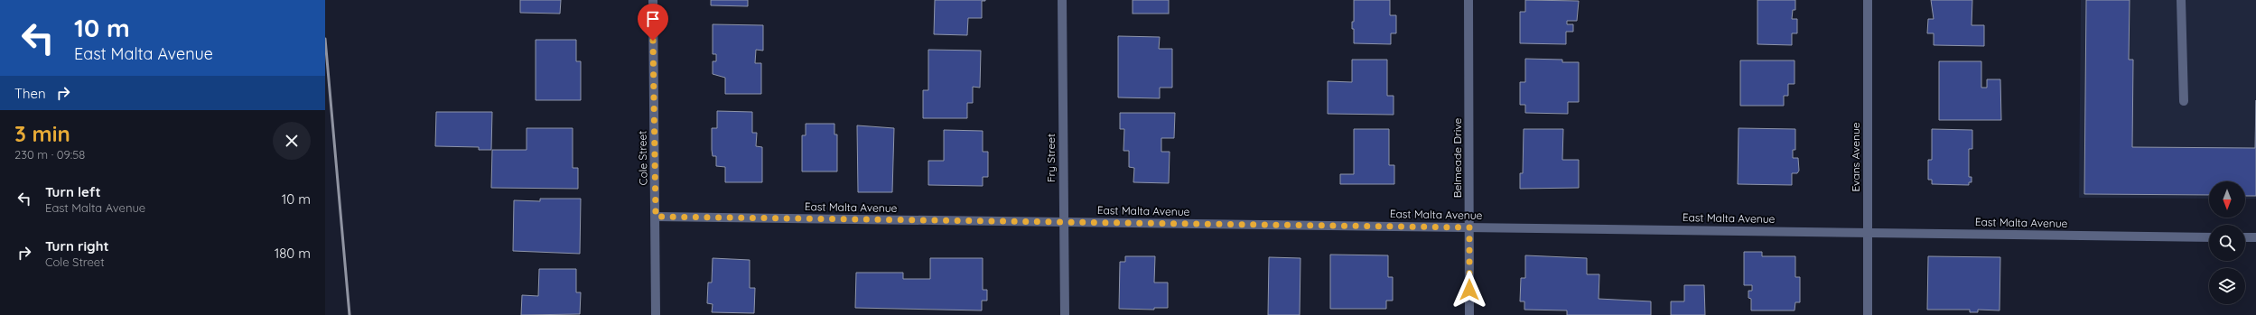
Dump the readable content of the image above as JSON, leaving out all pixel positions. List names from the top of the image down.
{
  "streets": {
    "street": [
      "Evans Avenue",
      "Cole Street",
      "Fry Street",
      "Belmeade Drive",
      "East Malta Avenue"
    ]
  },
  "crossings": [
    ["Evans Avenue", "East Malta Avenue"],
    ["Cole Street", "East Malta Avenue"],
    ["Fry Street", "East Malta Avenue"],
    ["Belmeade Drive", "East Malta Avenue"]
  ],
  "north": "bottom",
  "page": {
    "turn": ["10 m", "East Malta Avenue"],
    "then": "Then",
    "heading": ["3 min", "230 m · 09:58"],
    "list": [
      {
        "name": "Turn left",
        "note": "East Malta Avenue",
        "value": "10 m"
      },
      {
        "name": "Turn right",
        "note": "Cole Street",
        "value": "180 m"
      }
    ]
  }
}
